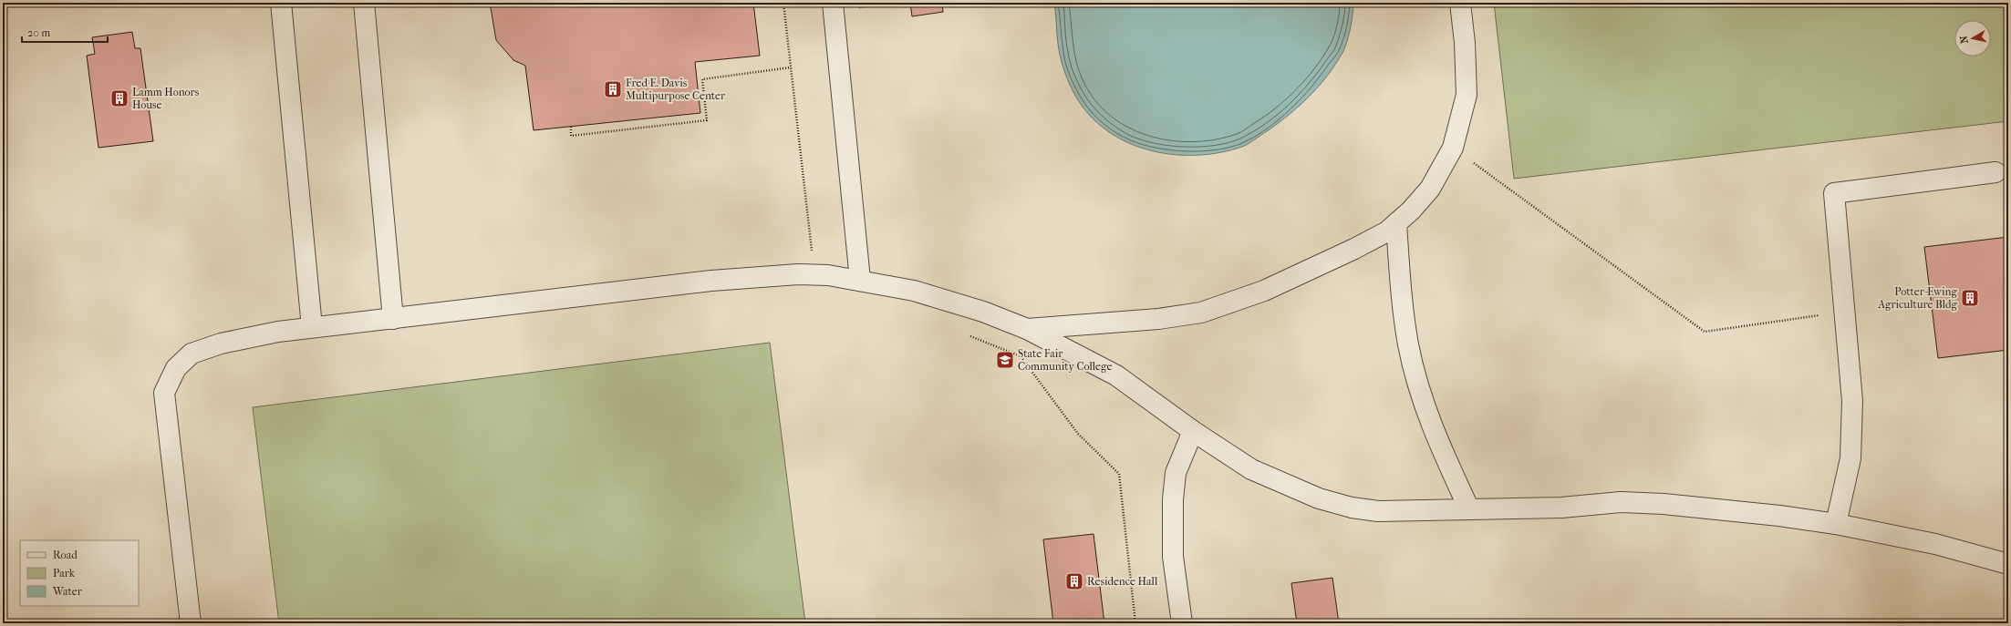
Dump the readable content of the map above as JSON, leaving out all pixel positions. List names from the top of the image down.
{
  "places": {
    "building": [
      "Fred E. Davis Multipurpose Center",
      "Lamm Honors House",
      "Potter-Ewing Agriculture Bldg",
      "Residence Hall"
    ],
    "school or university": ["State Fair Community College"]
  },
  "legend": ["Road", "Park", "Water"],
  "scale_bar": "20 m",
  "north": "left"
}
